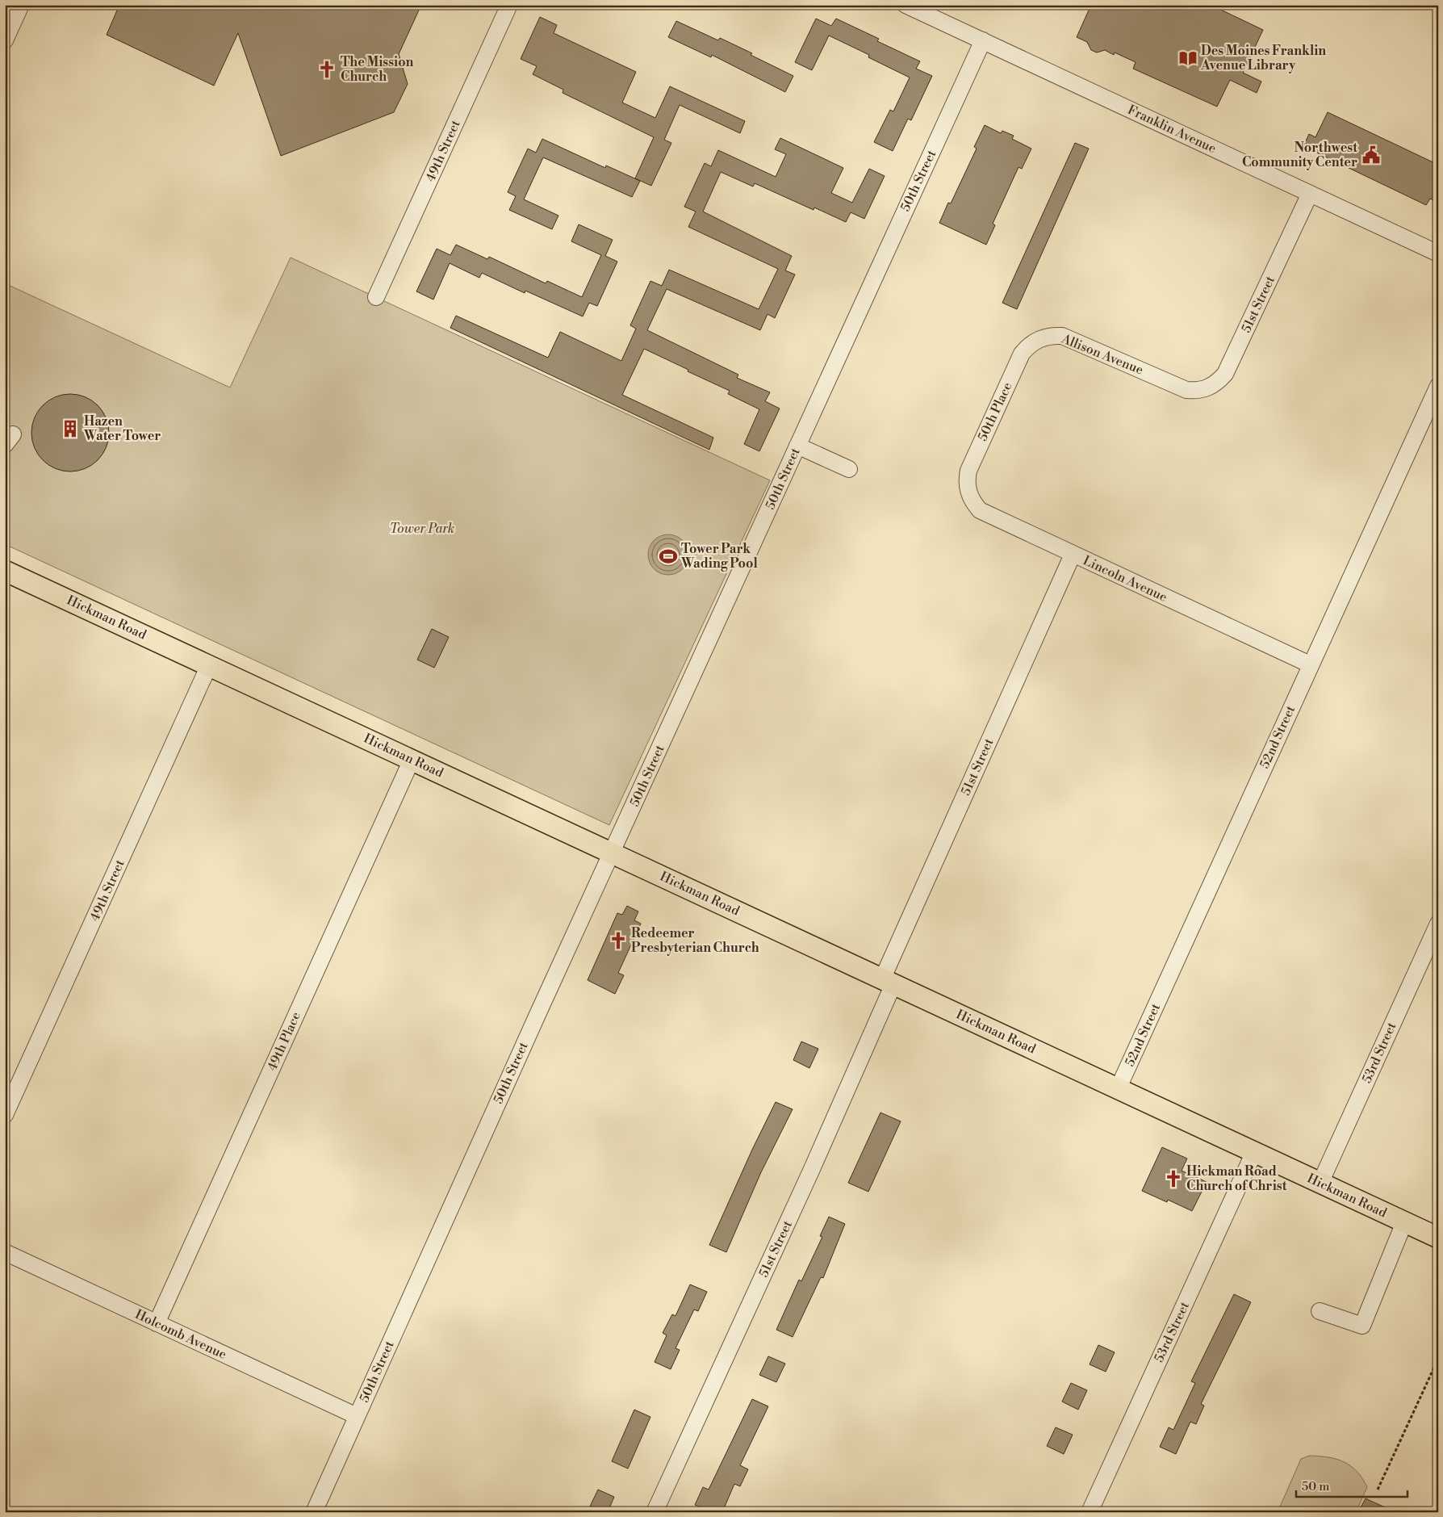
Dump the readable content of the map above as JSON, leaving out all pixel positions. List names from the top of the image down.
{
  "streets": {
    "main road": ["Hickman Road"],
    "street": [
      "Franklin Avenue",
      "49th Street",
      "50th Street",
      "51st Street",
      "Allison Avenue",
      "50th Place",
      "Lincoln Avenue",
      "52nd Street",
      "49th Place",
      "53rd Street",
      "Holcomb Avenue"
    ]
  },
  "crossings": [
    ["Franklin Avenue", "50th Street"],
    ["Franklin Avenue", "51st Street"],
    ["49th Street", "Hickman Road"],
    ["50th Street", "Hickman Road"],
    ["50th Street", "Holcomb Avenue"],
    ["51st Street", "Allison Avenue"],
    ["51st Street", "Lincoln Avenue"],
    ["51st Street", "Hickman Road"],
    ["Allison Avenue", "50th Place"],
    ["50th Place", "Lincoln Avenue"],
    ["Lincoln Avenue", "52nd Street"],
    ["Hickman Road", "52nd Street"],
    ["Hickman Road", "49th Place"],
    ["Hickman Road", "53rd Street"],
    ["49th Place", "Holcomb Avenue"]
  ],
  "parks": ["Tower Park"],
  "places": {
    "library": ["Des Moines Franklin Avenue Library"],
    "church": ["The Mission Church", "Redeemer Presbyterian Church", "Hickman Road Church of Christ"],
    "public building": ["Northwest Community Center"],
    "building": ["Hazen Water Tower"],
    "sports": ["Tower Park Wading Pool"]
  },
  "scale_bar": "50 m"
}
